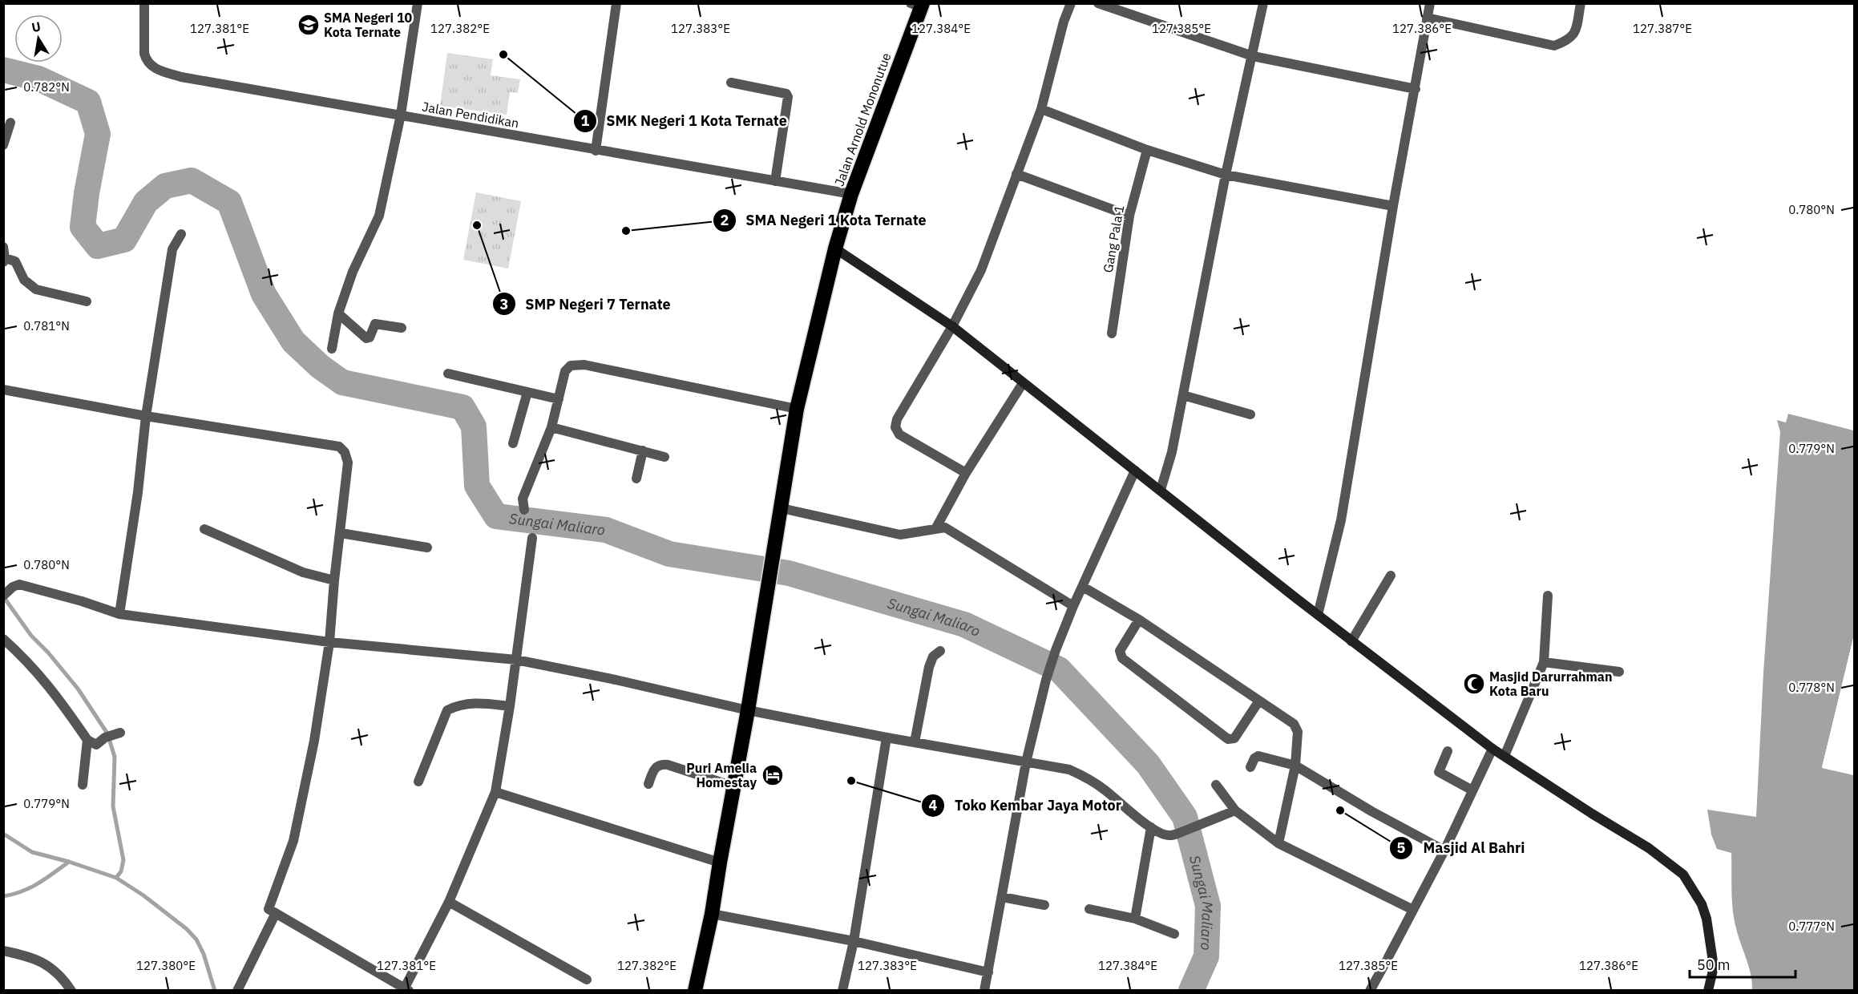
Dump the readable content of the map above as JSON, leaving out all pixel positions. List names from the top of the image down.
{
  "streets": {
    "highway": ["Jalan Arnold Mononutue"],
    "street": ["Jalan Pendidikan", "Gang Pala 1"]
  },
  "crossings": [
    ["Jalan Pendidikan", "Jalan Arnold Mononutue"]
  ],
  "water": ["Sungai Maliaro"],
  "places": {
    "school or university": ["SMA Negeri 10 Kota Ternate"],
    "other": [
      "SMK Negeri 1 Kota Ternate",
      "SMP Negeri 7 Ternate",
      "SMA Negeri 1 Kota Ternate",
      "Toko Kembar Jaya Motor",
      "Masjid Al Bahri"
    ],
    "mosque": ["Masjid Darurrahman Kota Baru"],
    "hotel": ["Puri Amelia Homestay"]
  },
  "scale_bar": "50 m",
  "north": "top",
  "coordinates": [
    "127.381°E",
    "127.382°E",
    "127.383°E",
    "127.384°E",
    "127.385°E",
    "127.386°E",
    "127.387°E",
    "0.782°N",
    "0.780°N",
    "0.781°N",
    "0.779°N",
    "0.778°N",
    "0.777°N",
    "127.380°E"
  ]
}
